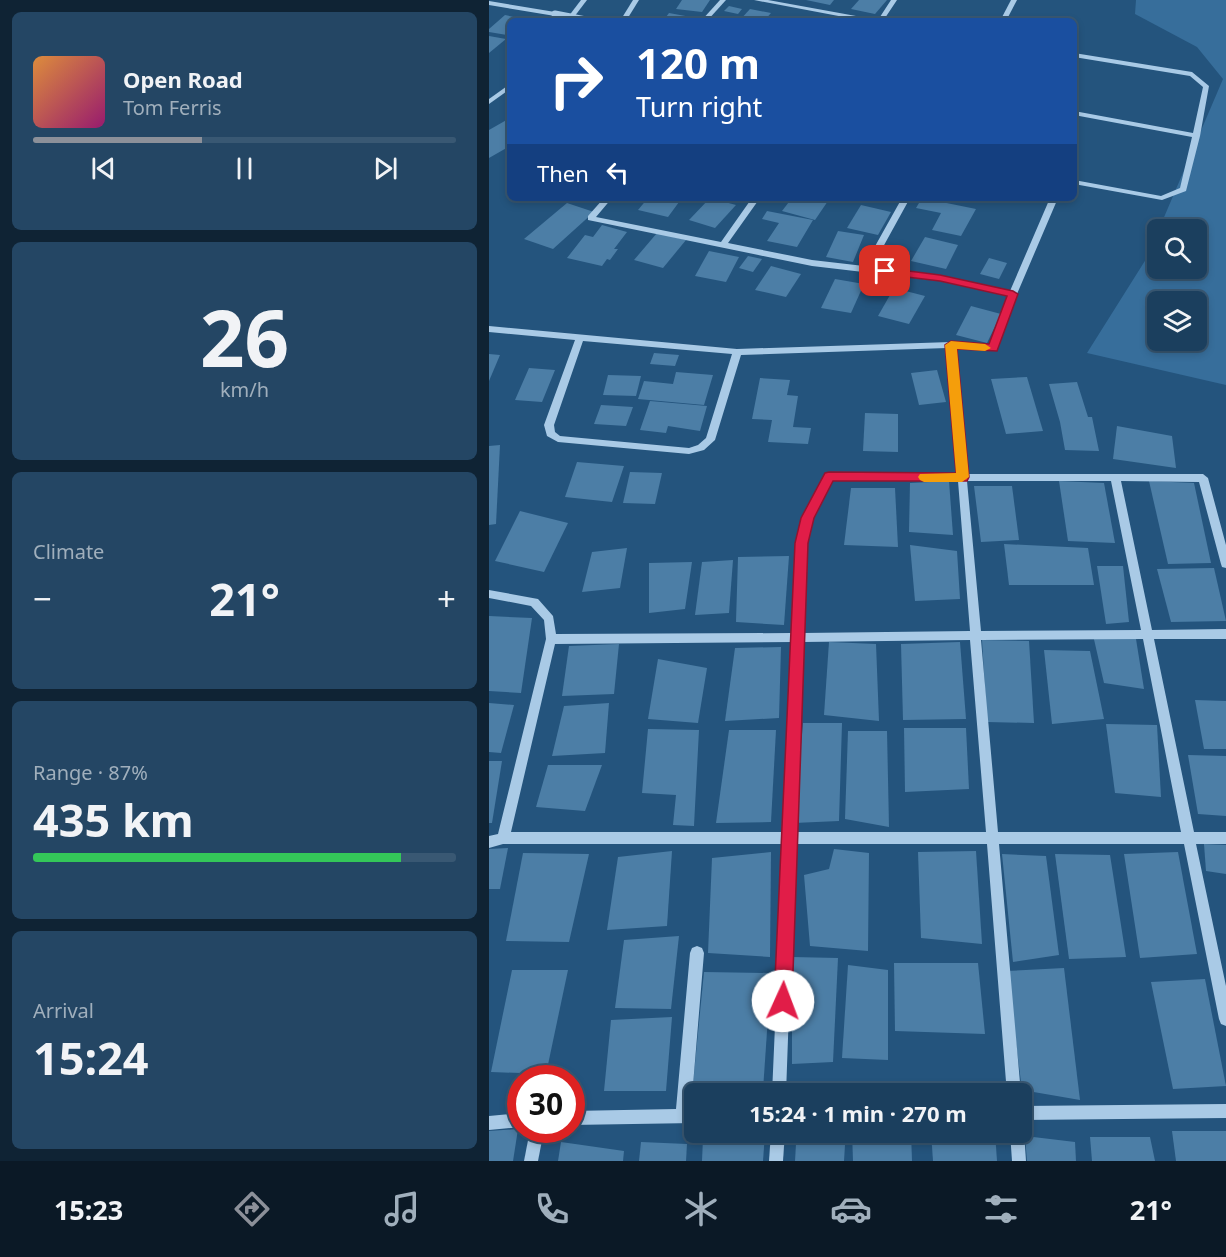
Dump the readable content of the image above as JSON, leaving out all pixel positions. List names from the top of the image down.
{
  "page": {
    "turn": ["120 m", "Turn right"],
    "song": ["Open Road", "Tom Ferris"],
    "then": "Then",
    "tile": [
      ["26", "km/h"],
      "Climate",
      ["Range · 87%", "435 km"],
      ["Arrival", "15:24"]
    ],
    "heat": ["−", "21°", "+"],
    "limit": "30",
    "trip": "15:24 · 1 min · 270 m",
    "tabs": ["15:23", "21°"]
  }
}
